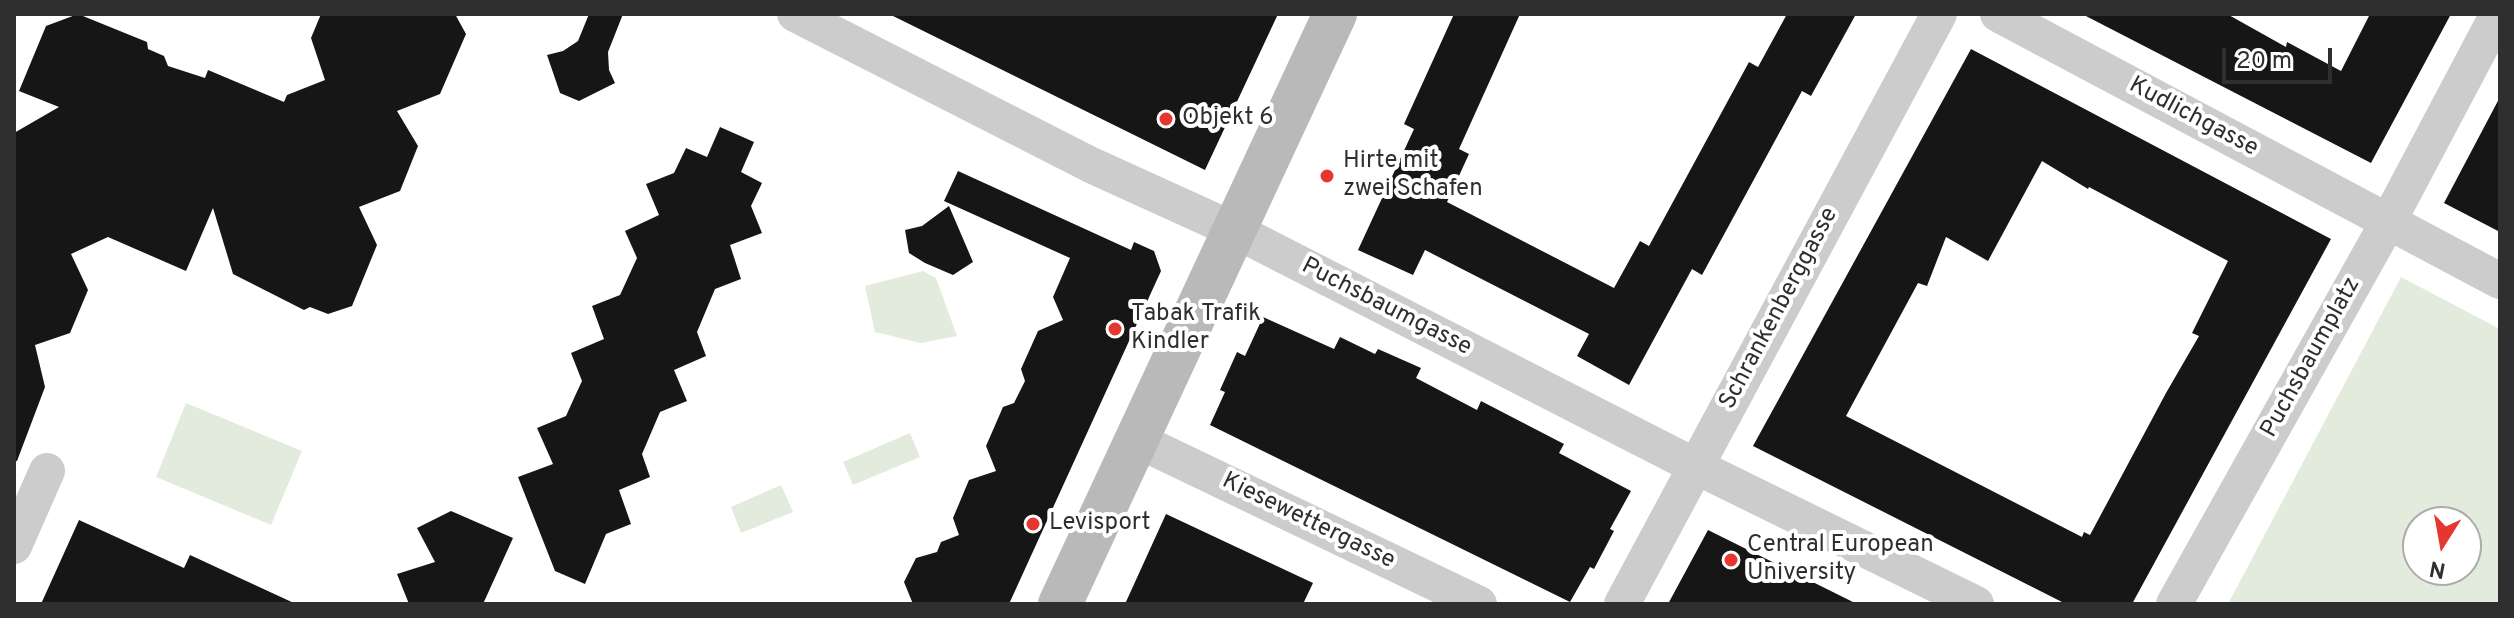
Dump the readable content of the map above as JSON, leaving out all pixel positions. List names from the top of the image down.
{
  "streets": {
    "street": [
      "Kudlichgasse",
      "Puchsbaumgasse",
      "Schrankenberggasse",
      "Puchsbaumplatz",
      "Kiesewettergasse"
    ]
  },
  "crossings": [
    ["Kudlichgasse", "Puchsbaumplatz"],
    ["Puchsbaumgasse", "Schrankenberggasse"]
  ],
  "places": [
    "Objekt 6",
    "Hirte mit zwei Schafen",
    "Tabak Trafik Kindler",
    "Levisport",
    "Central European University"
  ],
  "scale_bar": "20 m",
  "north": "bottom"
}
